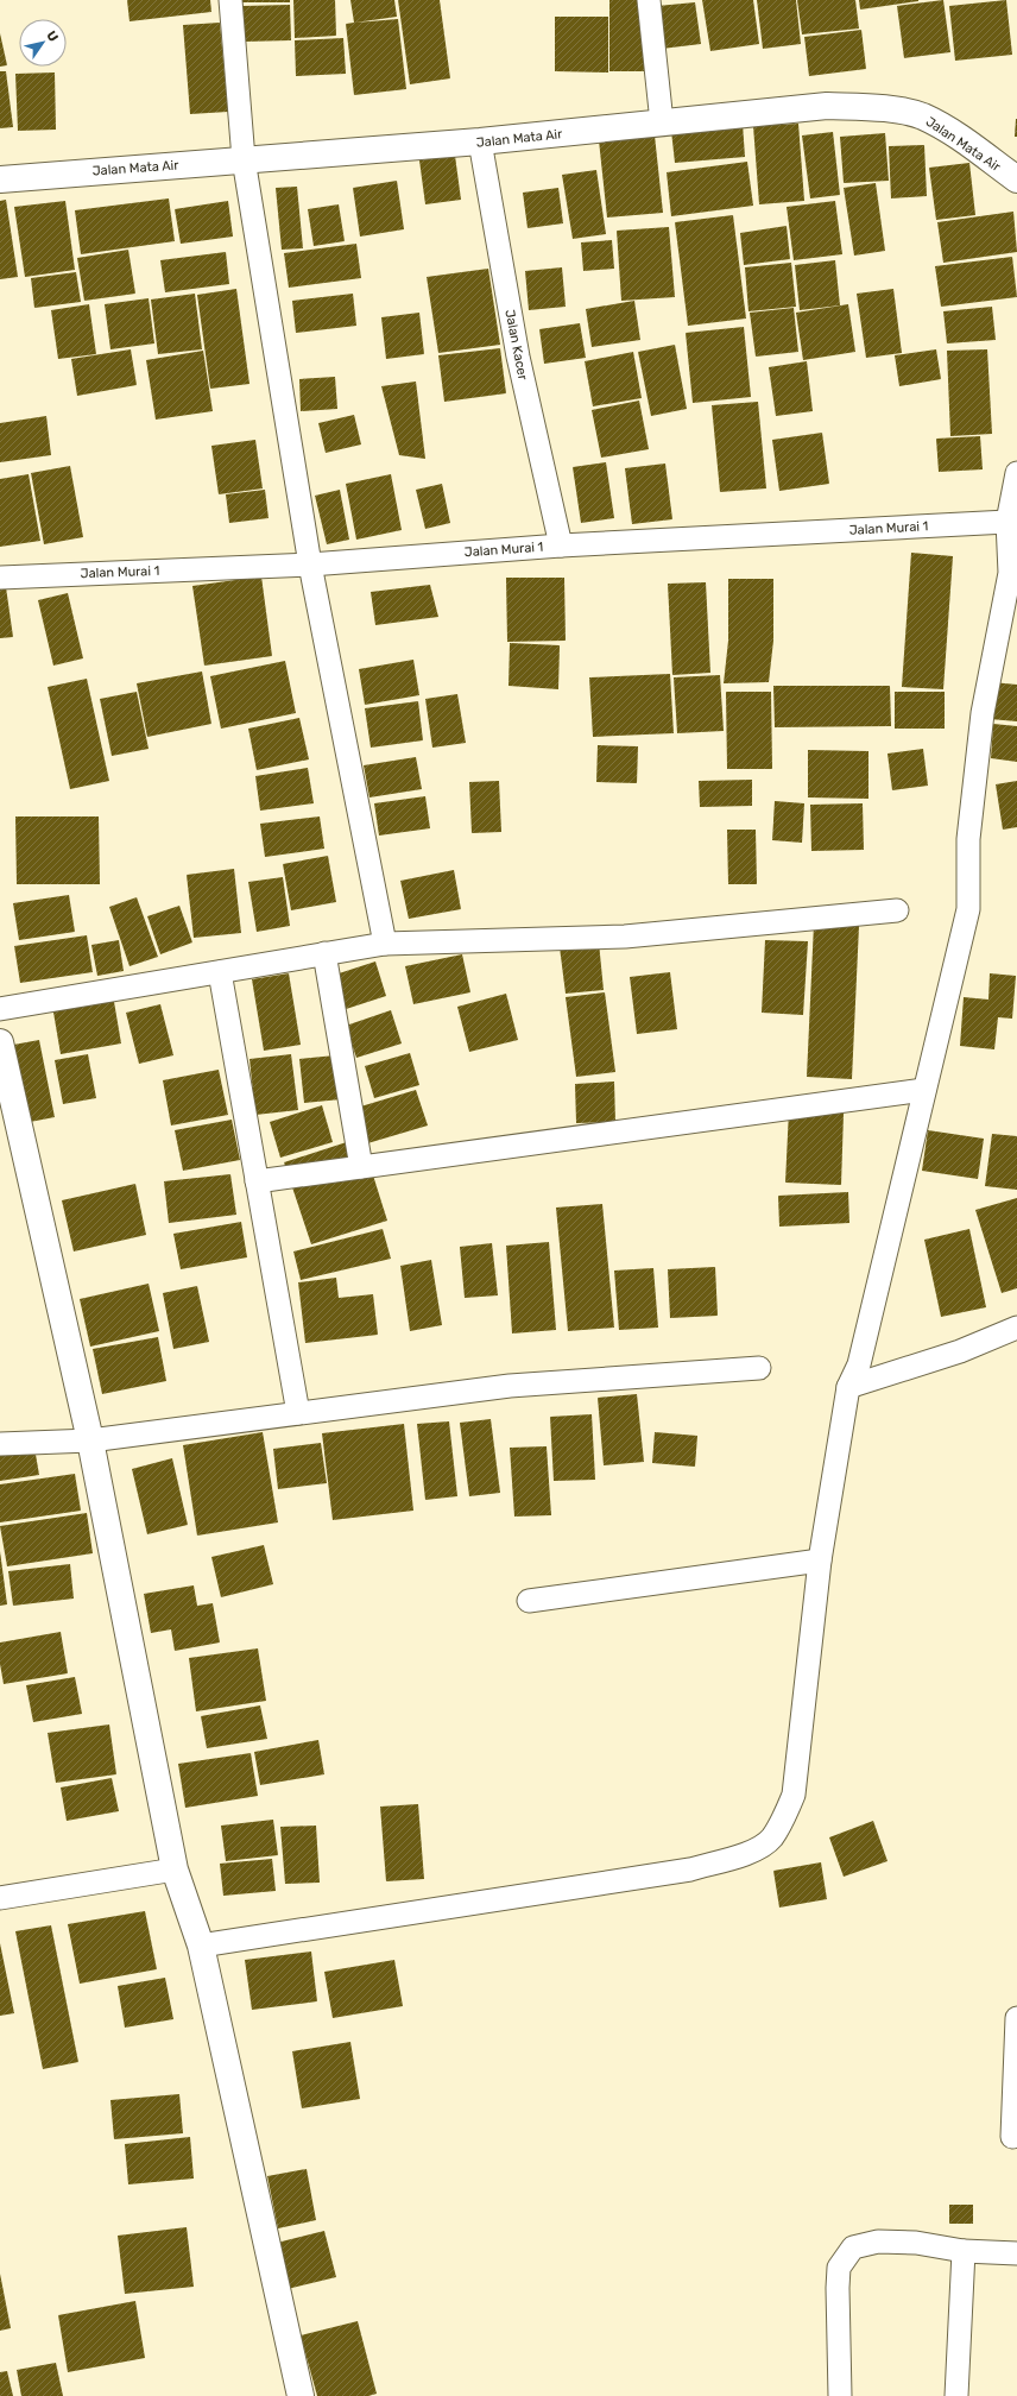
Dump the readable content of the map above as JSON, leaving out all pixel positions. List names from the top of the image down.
{
  "streets": {
    "street": ["Jalan Mata Air", "Jalan Kacer", "Jalan Murai 1"]
  },
  "crossings": [
    ["Jalan Mata Air", "Jalan Kacer"],
    ["Jalan Kacer", "Jalan Murai 1"]
  ],
  "north": "top right"
}
